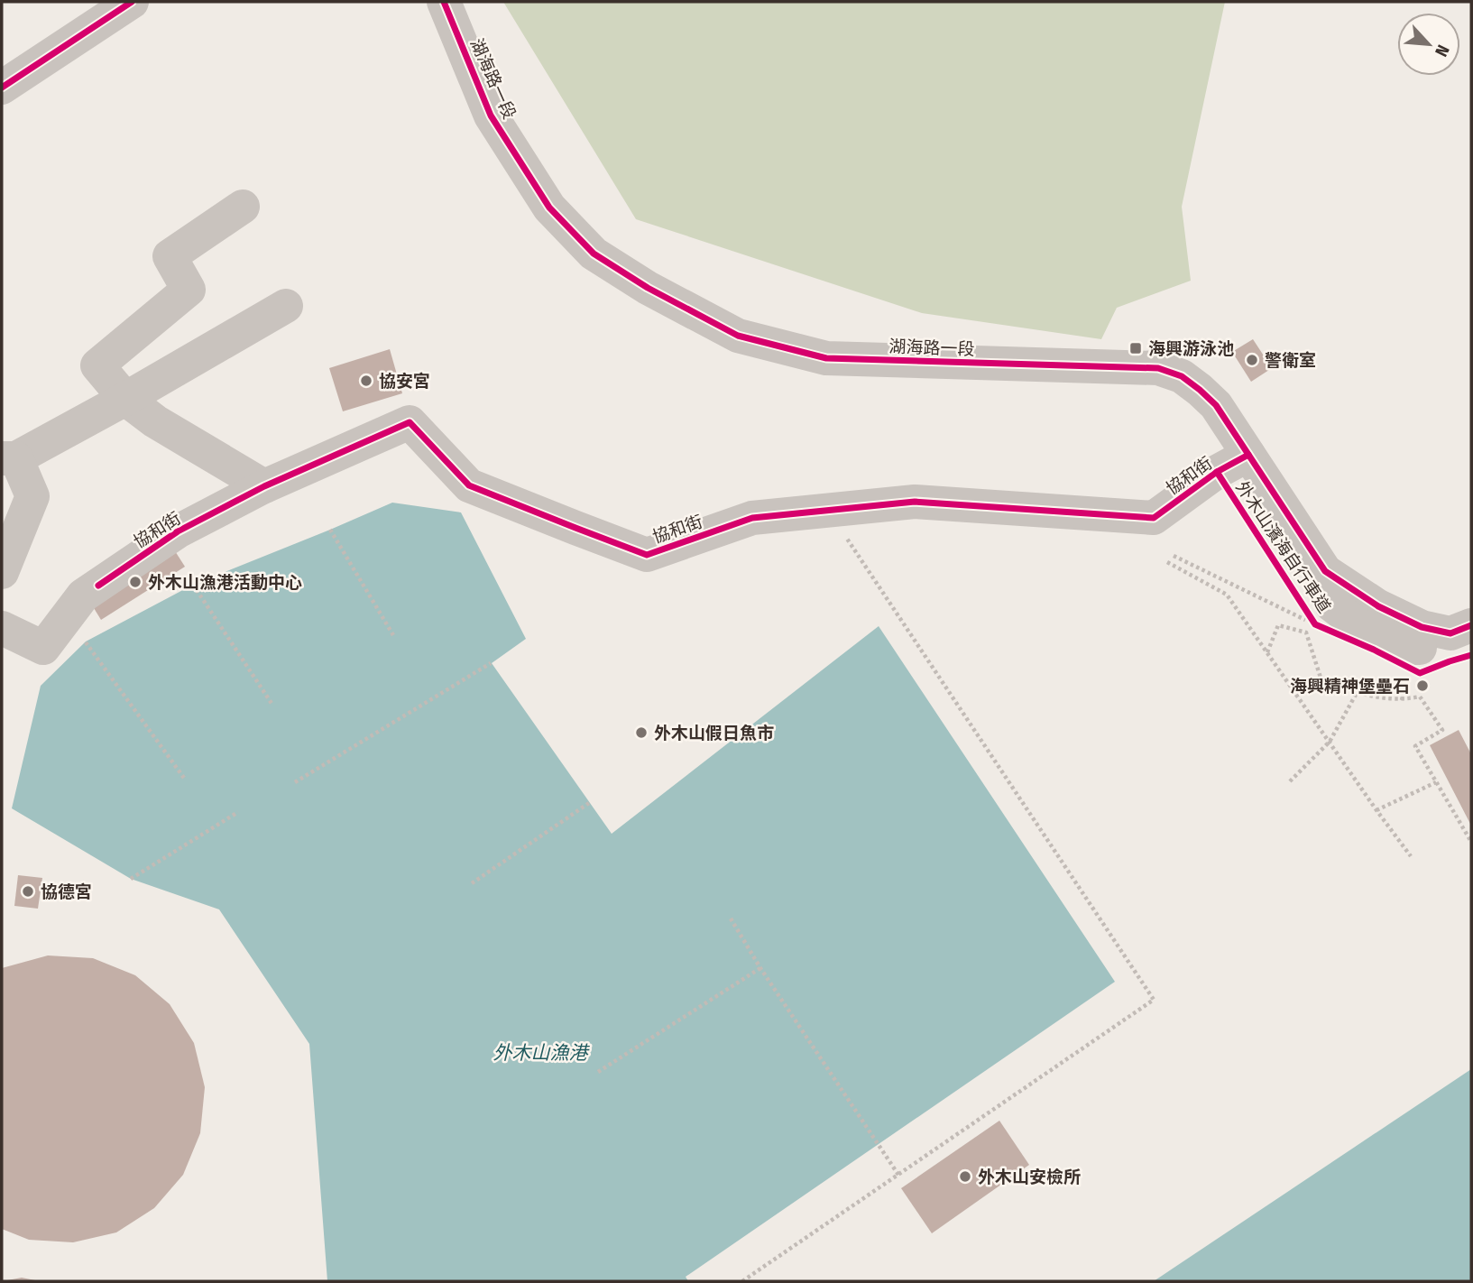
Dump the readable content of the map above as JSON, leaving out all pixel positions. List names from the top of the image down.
{
  "streets": {
    "street": ["湖海路一段", "協和街"],
    "cycle path": ["外木山濱海自行車道"]
  },
  "crossings": [
    ["湖海路一段", "協和街"]
  ],
  "water": ["外木山漁港"],
  "places": {
    "transit": ["海興游泳池"],
    "other": [
      "警衛室",
      "協安宮",
      "外木山漁港活動中心",
      "海興精神堡壘石",
      "外木山假日魚市",
      "協德宮",
      "外木山安檢所"
    ]
  },
  "north": "bottom right"
}
